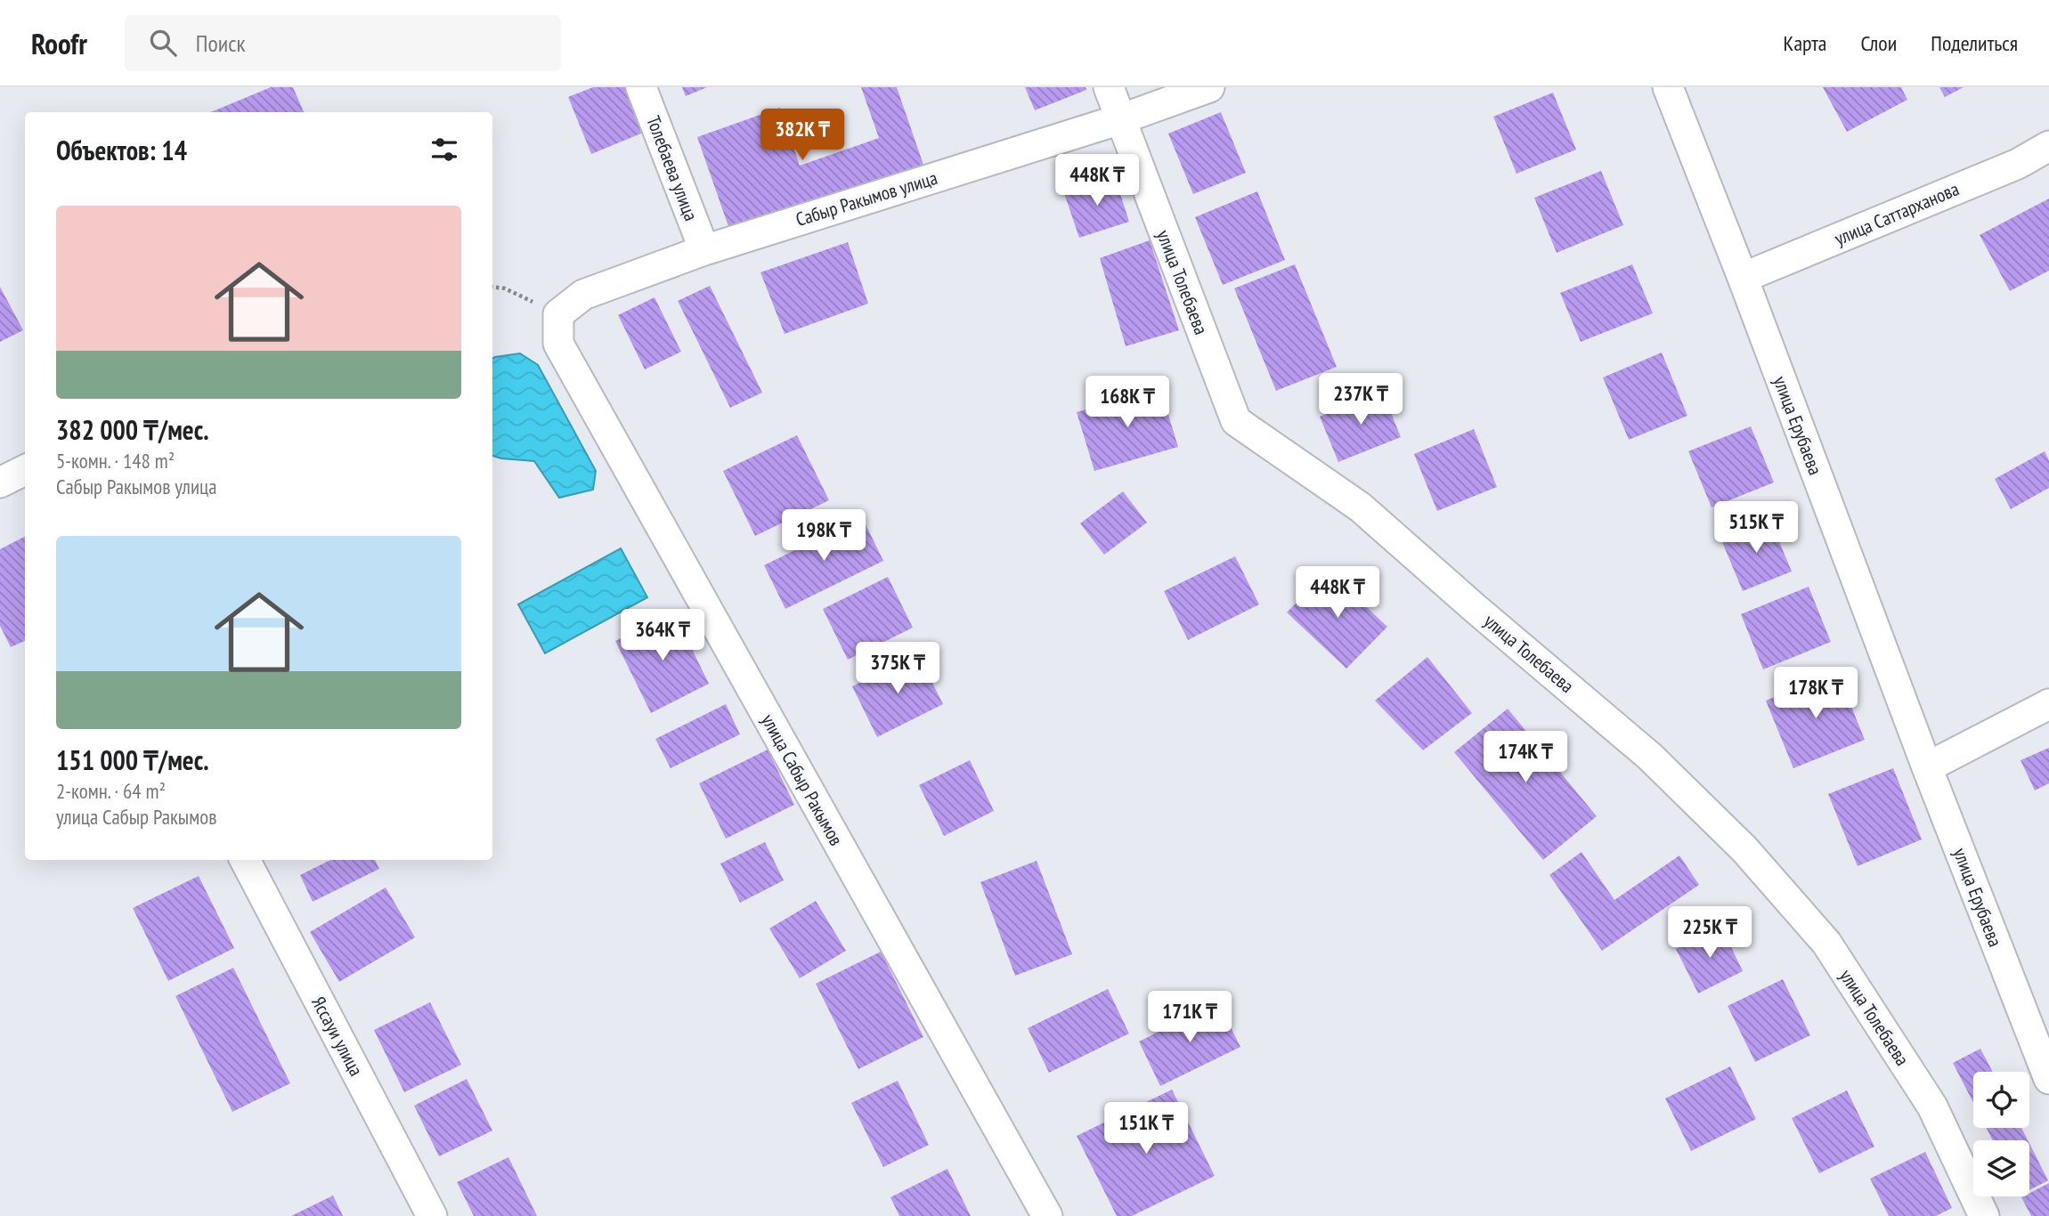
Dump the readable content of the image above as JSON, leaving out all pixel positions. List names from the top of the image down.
{
  "streets": {
    "street": [
      "Толебаева улица",
      "Сабыр Ракымов улица",
      "улица Саттарханова",
      "улица Толебаева",
      "улица Ерубаева",
      "улица Сабыр Ракымов",
      "Яссауи улица"
    ]
  },
  "crossings": [
    ["Толебаева улица", "Сабыр Ракымов улица"],
    ["Сабыр Ракымов улица", "улица Толебаева"],
    ["Сабыр Ракымов улица", "улица Сабыр Ракымов"],
    ["улица Саттарханова", "улица Ерубаева"]
  ],
  "page": {
    "header": "Roofr",
    "search": "Поиск",
    "nav": ["Карта", "Слои", "Поделиться"],
    "price": [
      "382K ₸",
      "448K ₸",
      "237K ₸",
      "168K ₸",
      "515K ₸",
      "198K ₸",
      "448K ₸",
      "364K ₸",
      "375K ₸",
      "178K ₸",
      "174K ₸",
      "225K ₸",
      "171K ₸",
      "151K ₸"
    ],
    "heading": "Объектов: 14",
    "list": [
      {
        "name": "382 000 ₸/мес.",
        "note": "5-комн. · 148 m² · Сабыр Ракымов улица"
      },
      {
        "name": "151 000 ₸/мес.",
        "note": "2-комн. · 64 m² · улица Сабыр Ракымов"
      }
    ]
  }
}
